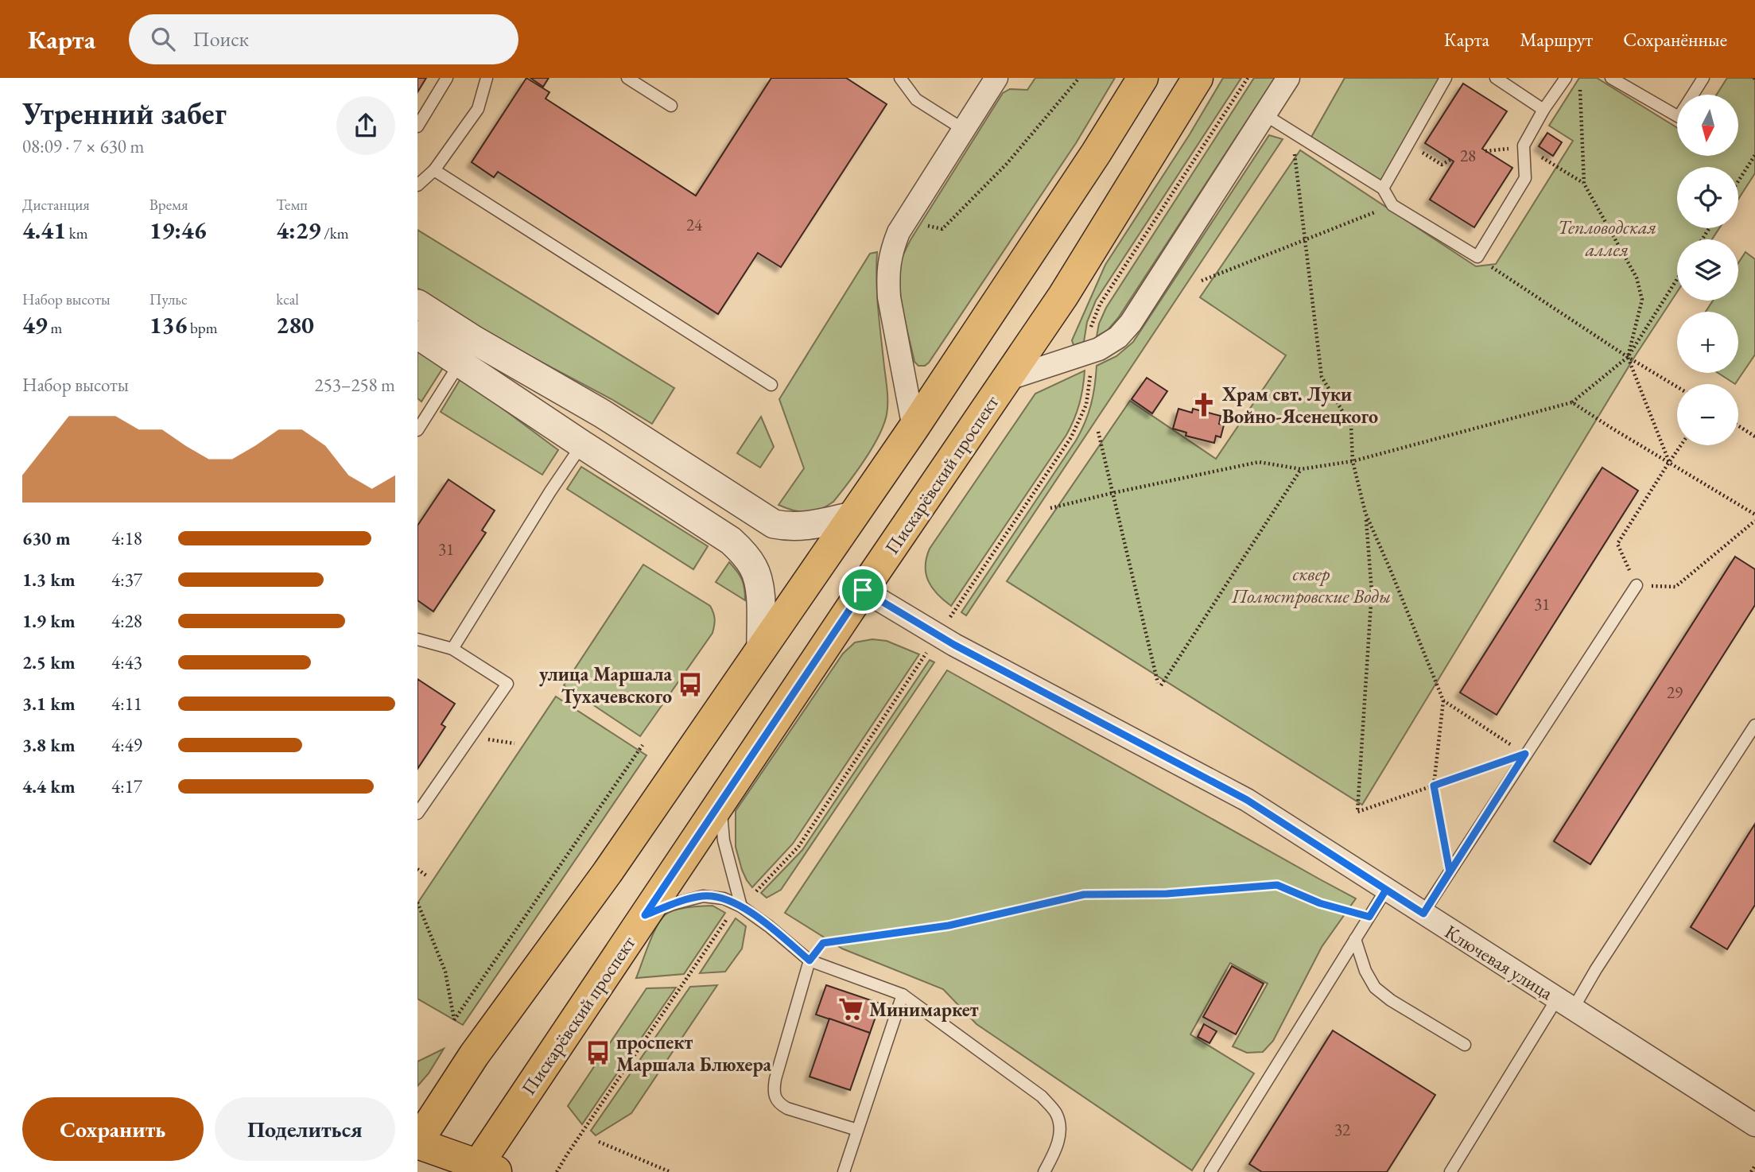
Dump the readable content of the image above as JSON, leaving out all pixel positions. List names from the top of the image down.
{
  "streets": {
    "main road": ["Пискарёвский проспект"],
    "street": ["Ключевая улица"]
  },
  "crossings": [
    ["Пискарёвский проспект", "Ключевая улица"]
  ],
  "parks": ["Тепловодская аллея", "сквер Полюстровские Воды"],
  "places": {
    "church": ["Храм свт. Луки Войно-Ясенецкого"],
    "bus stop": ["улица Маршала Тухачевского", "проспект Маршала Блюхера"],
    "supermarket": ["Минимаркет"]
  },
  "house_numbers": [
    "28",
    "24",
    "31",
    "31",
    "29",
    "32"
  ],
  "north": "bottom",
  "page": {
    "header": "Карта",
    "search": "Поиск",
    "nav": ["Карта", "Маршрут", "Сохранённые"],
    "heading": ["Утренний забег", "08:09 · 7 × 630 m"],
    "map_buttons": ["+", "−"],
    "stats": [
      ["Дистанция", "4.41 km"],
      ["Время", "19:46"],
      ["Темп", "4:29 /km"],
      ["Набор высоты", "49 m"],
      ["Пульс", "136 bpm"],
      ["kcal", "280"]
    ],
    "chart": ["Набор высоты", "253–258 m"],
    "list": [
      {
        "name": "630 m",
        "note": "4:18"
      },
      {
        "name": "1.3 km",
        "note": "4:37"
      },
      {
        "name": "1.9 km",
        "note": "4:28"
      },
      {
        "name": "2.5 km",
        "note": "4:43"
      },
      {
        "name": "3.1 km",
        "note": "4:11"
      },
      {
        "name": "3.8 km",
        "note": "4:49"
      },
      {
        "name": "4.4 km",
        "note": "4:17"
      }
    ],
    "buttons": ["Сохранить", "Поделиться"]
  }
}
